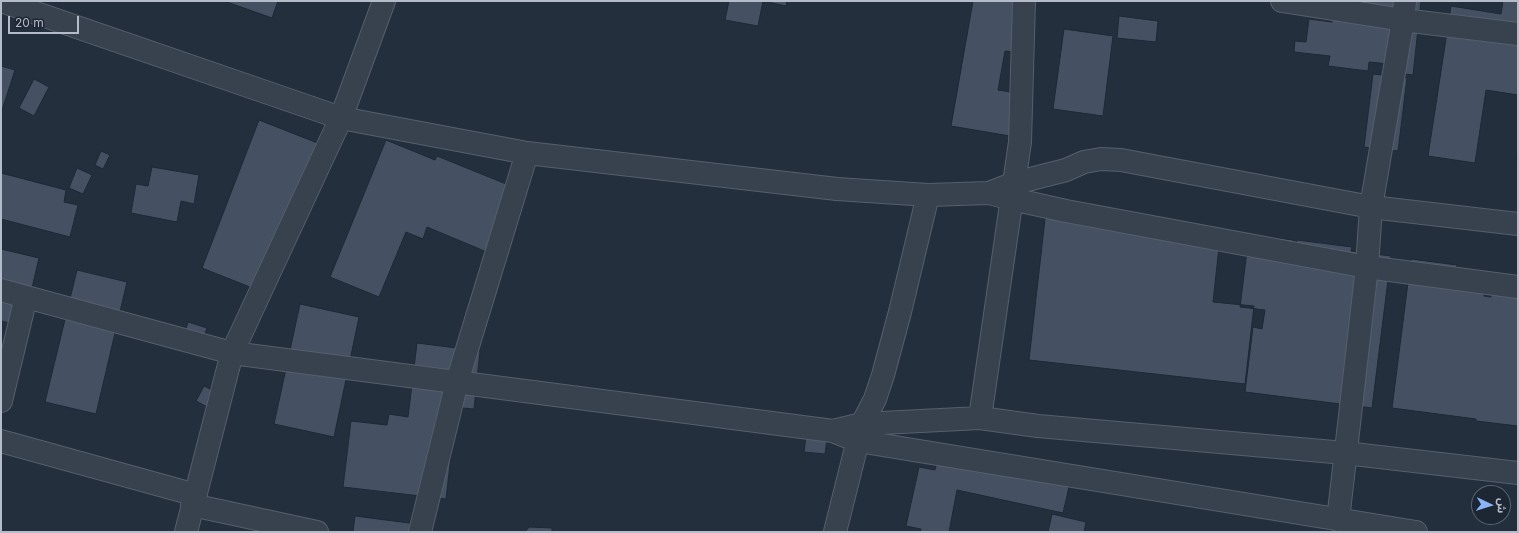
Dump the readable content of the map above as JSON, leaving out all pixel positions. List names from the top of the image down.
{
  "scale_bar": "20 m",
  "north": "right"
}
